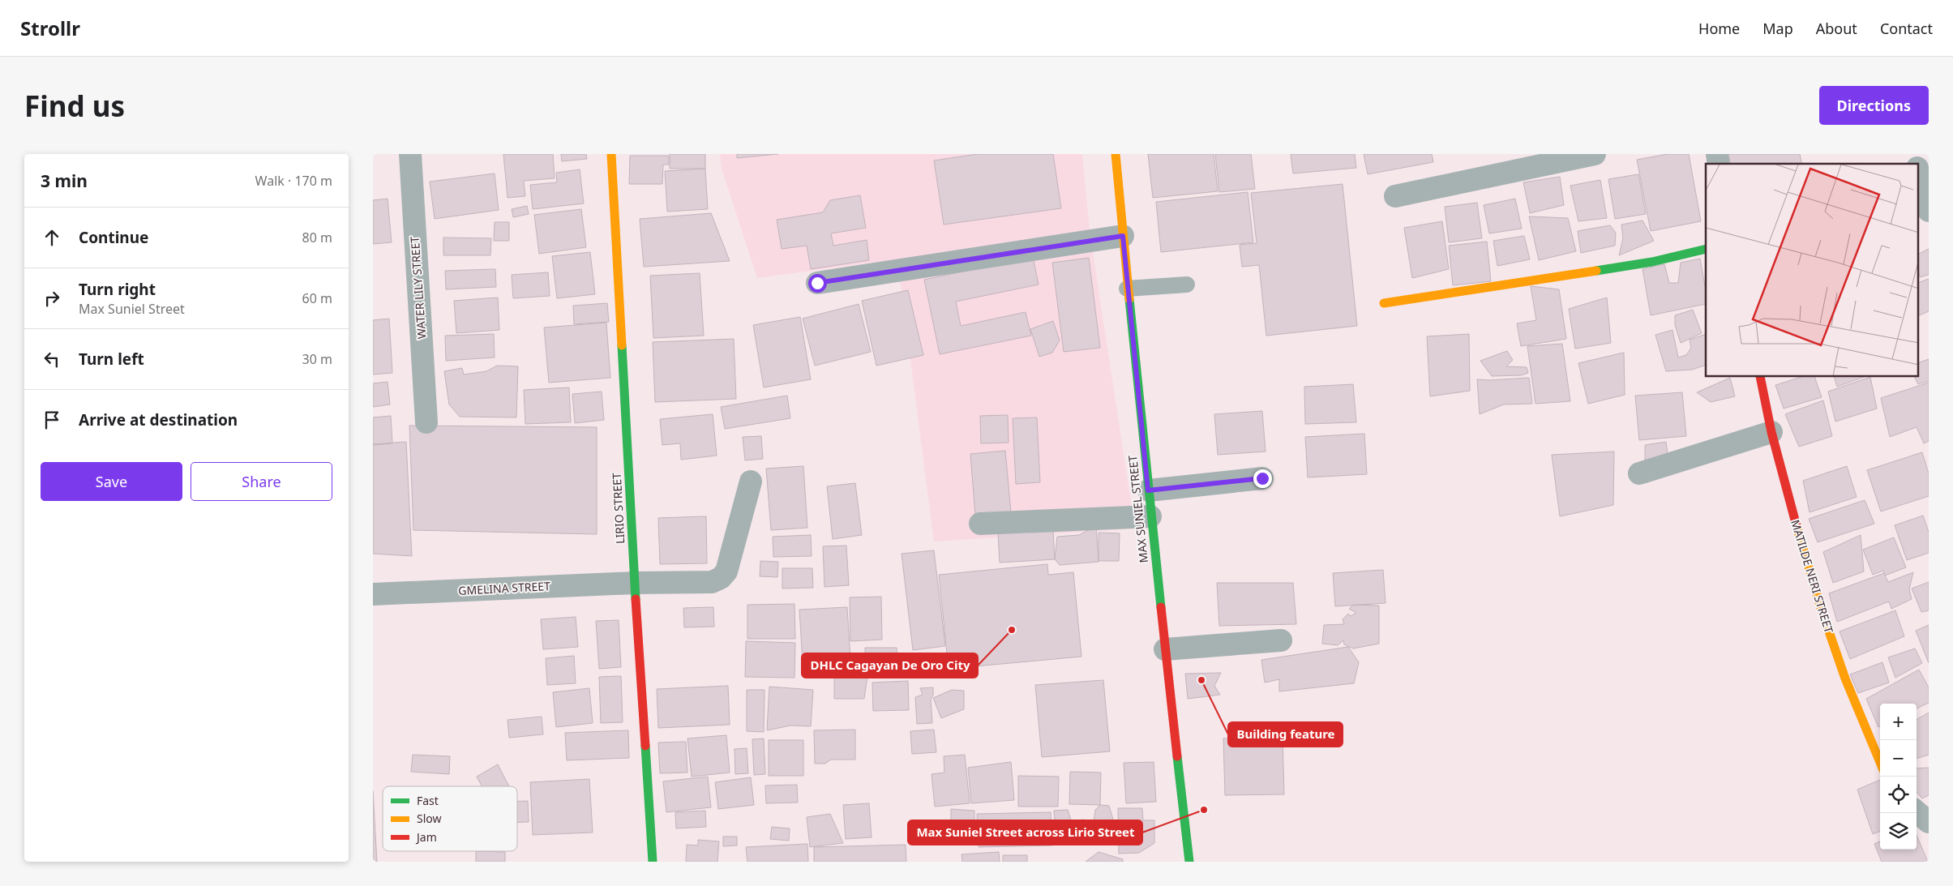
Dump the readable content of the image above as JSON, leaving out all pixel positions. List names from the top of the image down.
{
  "streets": {
    "street": [
      "WATER LILY STREET",
      "LIRIO STREET",
      "MAX SUNIEL STREET",
      "MATILDE NERI STREET",
      "GMELINA STREET"
    ]
  },
  "crossings": [
    ["LIRIO STREET", "GMELINA STREET"]
  ],
  "places": ["DHLC Cagayan De Oro City", "Building feature", "Max Suniel Street across Lirio Street"],
  "legend": ["Fast", "Slow", "Jam"],
  "page": {
    "header": "Strollr",
    "nav": [
      "Home",
      "Map",
      "About",
      "Contact"
    ],
    "buttons": [
      "Directions",
      ["Save", "Share"]
    ],
    "title": "Find us",
    "heading": ["3 min", "Walk · 170 m"],
    "list": [
      ["Continue", "80 m"],
      ["Turn right", "Max Suniel Street", "60 m"],
      ["Turn left", "30 m"],
      "Arrive at destination"
    ],
    "map_buttons": ["+", "−"]
  }
}
